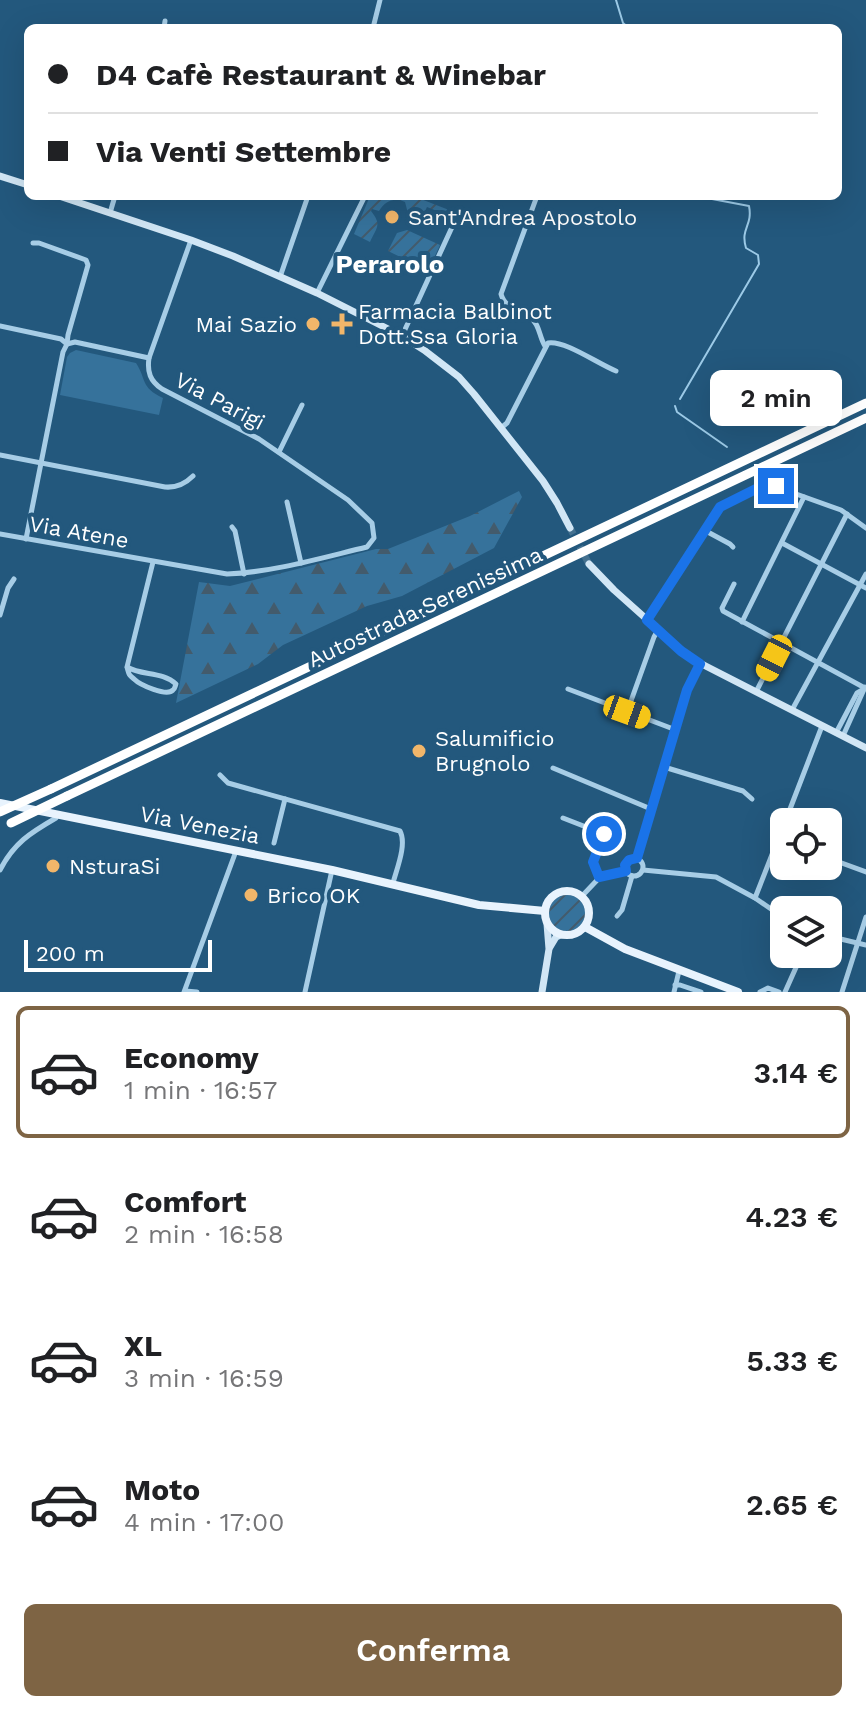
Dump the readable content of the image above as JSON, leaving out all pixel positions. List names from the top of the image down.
{
  "streets": {
    "highway": ["Autostrada Serenissima"],
    "main road": ["Via Venezia"],
    "street": ["Via Parigi", "Via Atene"]
  },
  "crossings": [
    ["Via Parigi", "Via Atene"]
  ],
  "districts": ["Perarolo"],
  "places": {
    "other": [
      "Sant'Andrea Apostolo",
      "Mai Sazio",
      "Salumificio Brugnolo",
      "NsturaSi",
      "Brico OK"
    ],
    "health": ["Farmacia Balbinot Dott.Ssa Gloria"]
  },
  "scale_bar": "200 m",
  "page": {
    "banner": ["D4 Cafè Restaurant & Winebar", "Via Venti Settembre"],
    "bubble": "2 min",
    "scale": "200 m",
    "list": [
      {
        "name": "Economy",
        "note": "1 min · 16:57",
        "value": "3.14 €"
      },
      {
        "name": "Comfort",
        "note": "2 min · 16:58",
        "value": "4.23 €"
      },
      {
        "name": "XL",
        "note": "3 min · 16:59",
        "value": "5.33 €"
      },
      {
        "name": "Moto",
        "note": "4 min · 17:00",
        "value": "2.65 €"
      }
    ],
    "buttons": "Conferma"
  }
}
